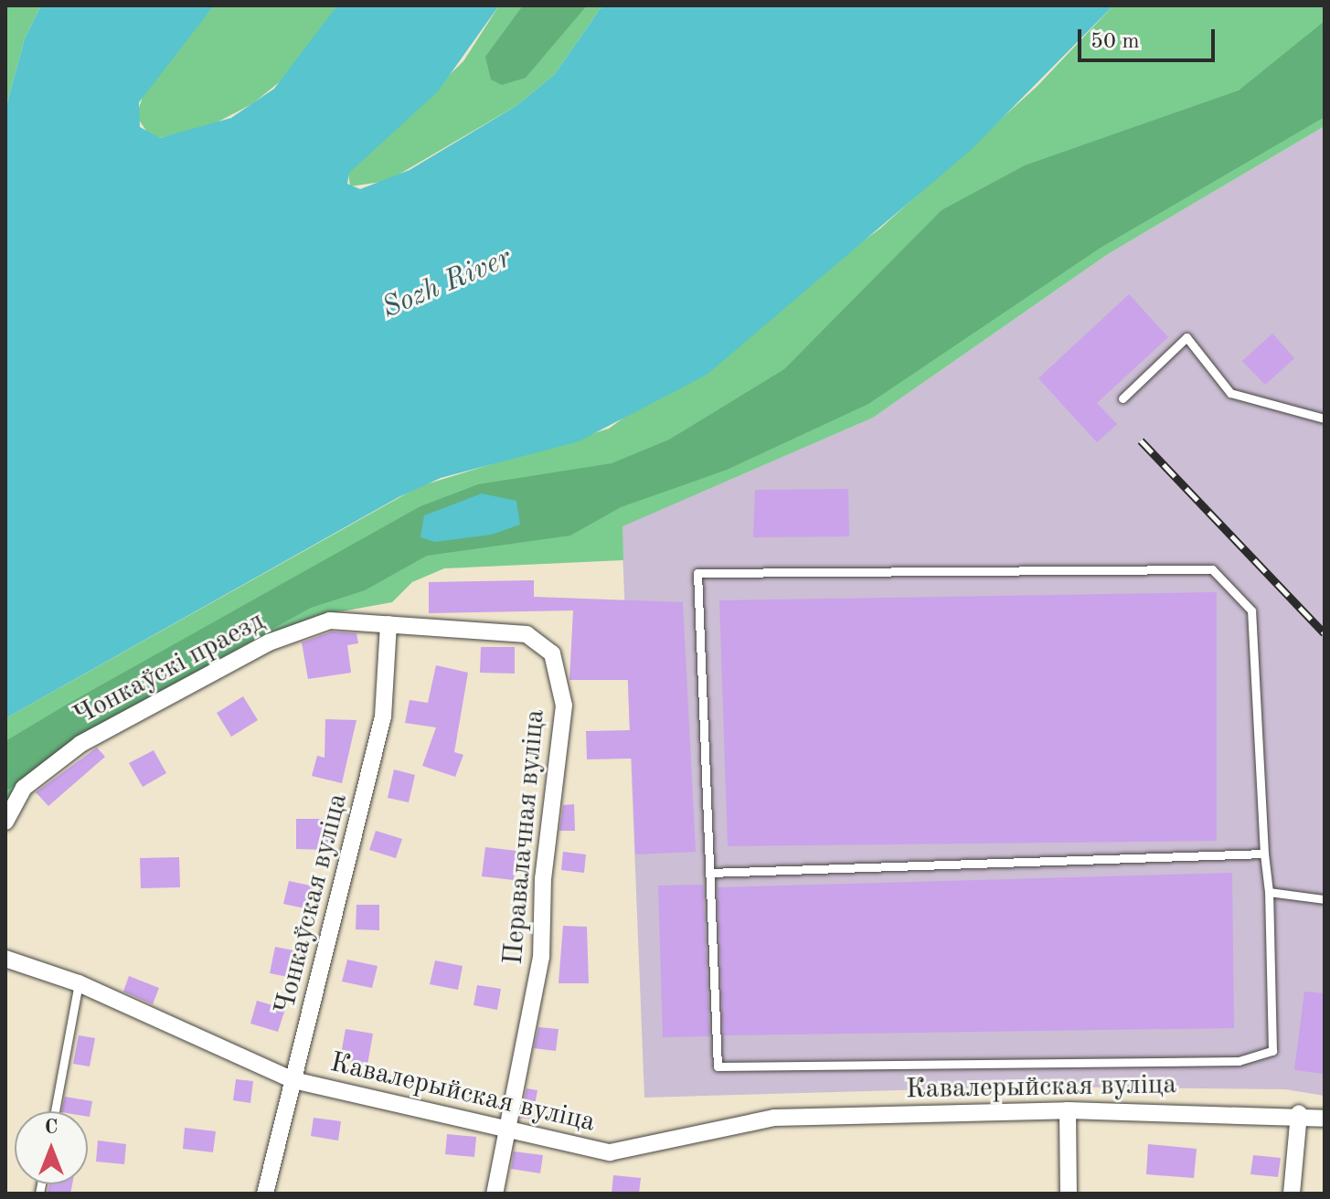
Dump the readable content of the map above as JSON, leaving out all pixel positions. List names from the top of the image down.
{
  "streets": {
    "street": [
      "Чонкаўскі праезд",
      "Перавалачная вуліца",
      "Чонкаўская вуліца",
      "Кавалерыйская вуліца"
    ]
  },
  "crossings": [
    ["Чонкаўскі праезд", "Перавалачная вуліца"],
    ["Чонкаўскі праезд", "Чонкаўская вуліца"],
    ["Перавалачная вуліца", "Чонкаўская вуліца"],
    ["Перавалачная вуліца", "Кавалерыйская вуліца"],
    ["Чонкаўская вуліца", "Кавалерыйская вуліца"]
  ],
  "water": ["Sozh River"],
  "scale_bar": "50 m",
  "north": "top"
}
